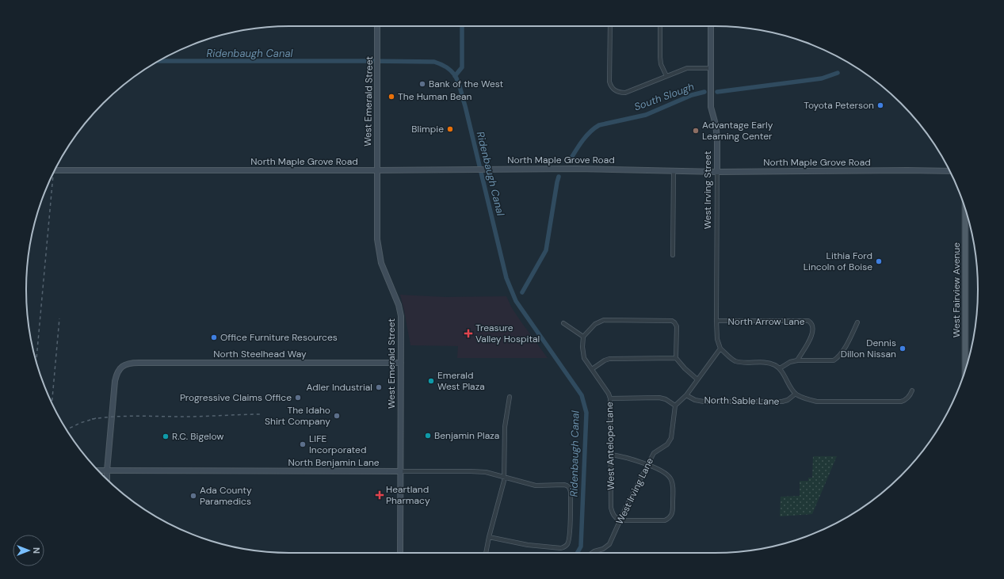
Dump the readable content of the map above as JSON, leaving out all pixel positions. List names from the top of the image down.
{
  "streets": {
    "main road": [
      "West Emerald Street",
      "North Maple Grove Road",
      "West Irving Street",
      "West Fairview Avenue",
      "North Steelhead Way",
      "North Benjamin Lane"
    ],
    "street": [
      "North Arrow Lane",
      "North Sable Lane",
      "West Antelope Lane",
      "West Irving Lane"
    ]
  },
  "crossings": [
    ["West Emerald Street", "North Maple Grove Road"],
    ["West Emerald Street", "North Steelhead Way"],
    ["West Emerald Street", "North Benjamin Lane"],
    ["North Maple Grove Road", "West Irving Street"],
    ["West Irving Street", "North Arrow Lane"],
    ["North Steelhead Way", "North Benjamin Lane"],
    ["West Antelope Lane", "West Irving Lane"]
  ],
  "water": ["Ridenbaugh Canal", "South Slough"],
  "places": {
    "other": [
      "Bank of the West",
      "The Human Bean",
      "Toyota Peterson",
      "Blimpie",
      "Advantage Early Learning Center",
      "Lithia Ford Lincoln of Boise",
      "Office Furniture Resources",
      "Dennis Dillon Nissan",
      "Emerald West Plaza",
      "Adler Industrial",
      "Progressive Claims Office",
      "The Idaho Shirt Company",
      "Benjamin Plaza",
      "R.C. Bigelow",
      "LIFE Incorporated",
      "Ada County Paramedics"
    ],
    "health": ["Treasure Valley Hospital", "Heartland Pharmacy"]
  },
  "north": "right"
}
